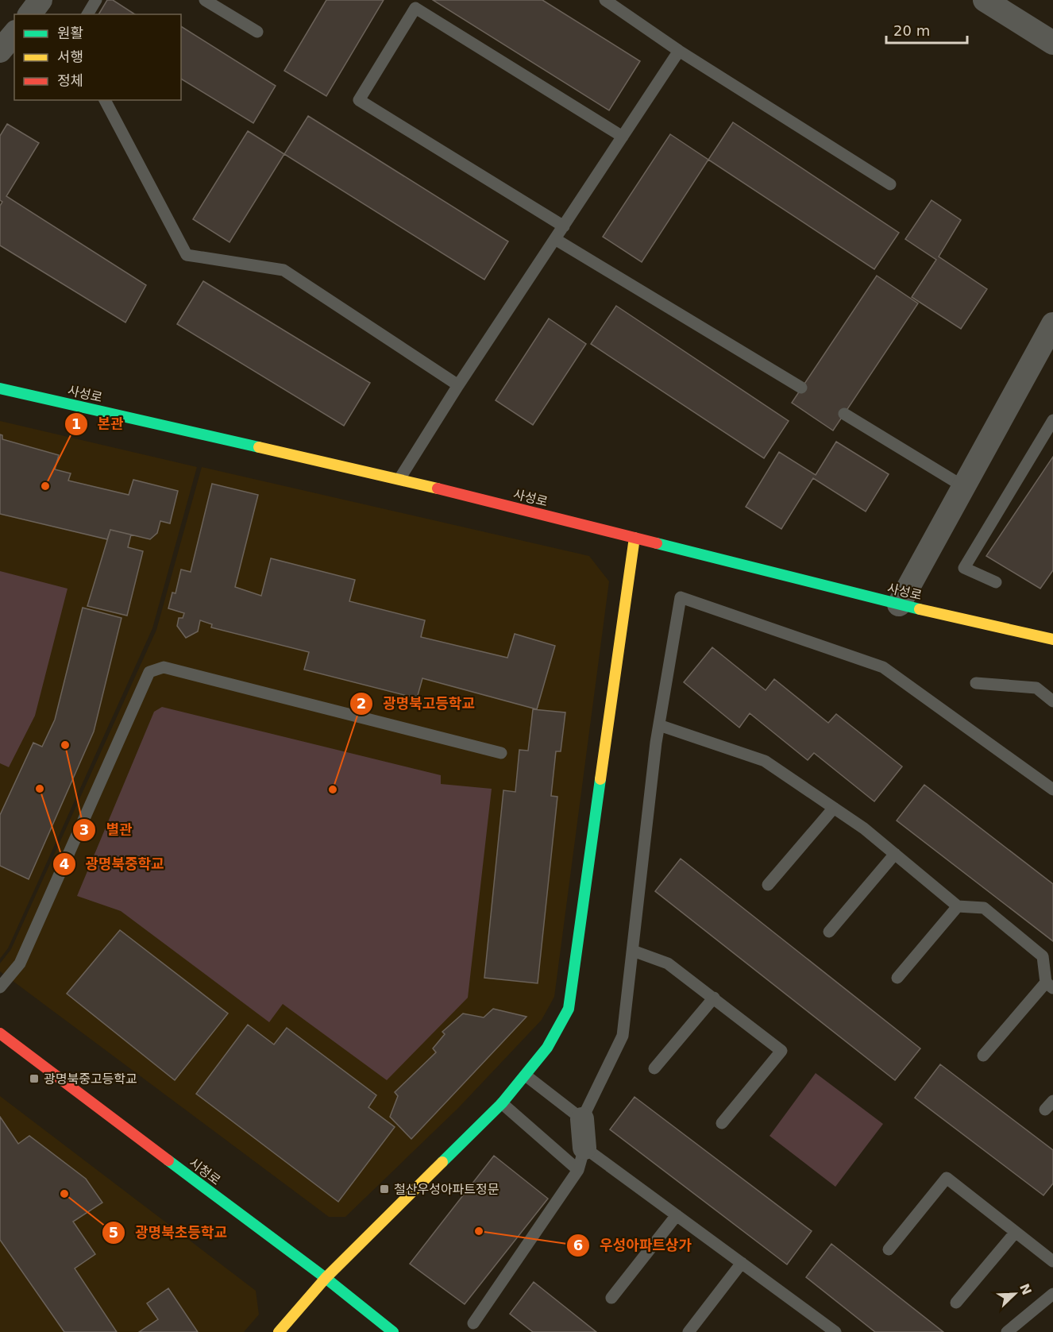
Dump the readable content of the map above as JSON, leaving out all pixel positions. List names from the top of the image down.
{
  "streets": {
    "street": ["사성로", "시청로"]
  },
  "places": {
    "other": [
      "본관",
      "별관",
      "광명북중학교",
      "광명북고등학교",
      "광명북초등학교",
      "우성아파트상가"
    ],
    "transit": ["광명북중고등학교", "철산우성아파트정문"]
  },
  "legend": ["원활", "서행", "정체"],
  "scale_bar": "20 m",
  "north": "top right"
}
